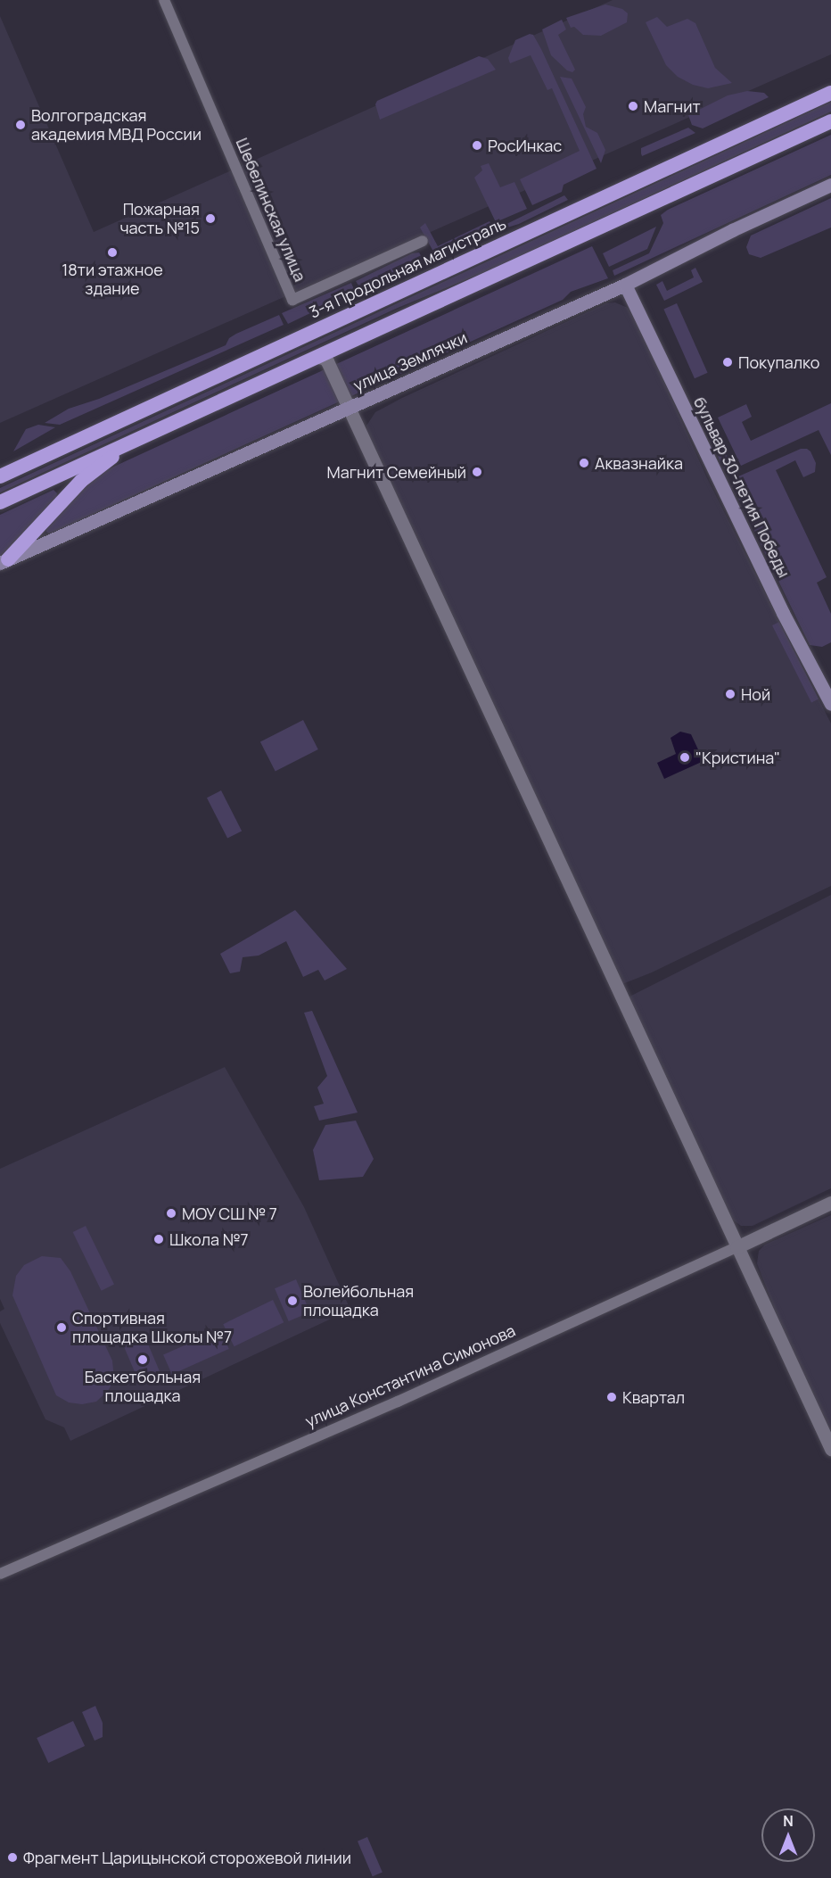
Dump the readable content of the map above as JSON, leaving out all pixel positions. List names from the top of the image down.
{
  "streets": {
    "highway": ["3-я Продольная магистраль"],
    "main road": ["улица Землячки", "бульвар 30-летия Победы"],
    "street": ["Шебелинская улица", "улица Константина Симонова"]
  },
  "crossings": [
    ["улица Землячки", "бульвар 30-летия Победы"]
  ],
  "places": [
    "Магнит",
    "Волгоградская академия МВД России",
    "РосИнкас",
    "Пожарная часть №15",
    "18ти этажное здание",
    "Покупалко",
    "Аквазнайка",
    "Магнит Семейный",
    "Ной",
    "\"Кристина\"",
    "МОУ СШ № 7",
    "Школа №7",
    "Волейбольная площадка",
    "Спортивная площадка Школы №7",
    "Баскетбольная площадка",
    "Квартал",
    "Фрагмент Царицынской сторожевой линии"
  ],
  "north": "top"
}
